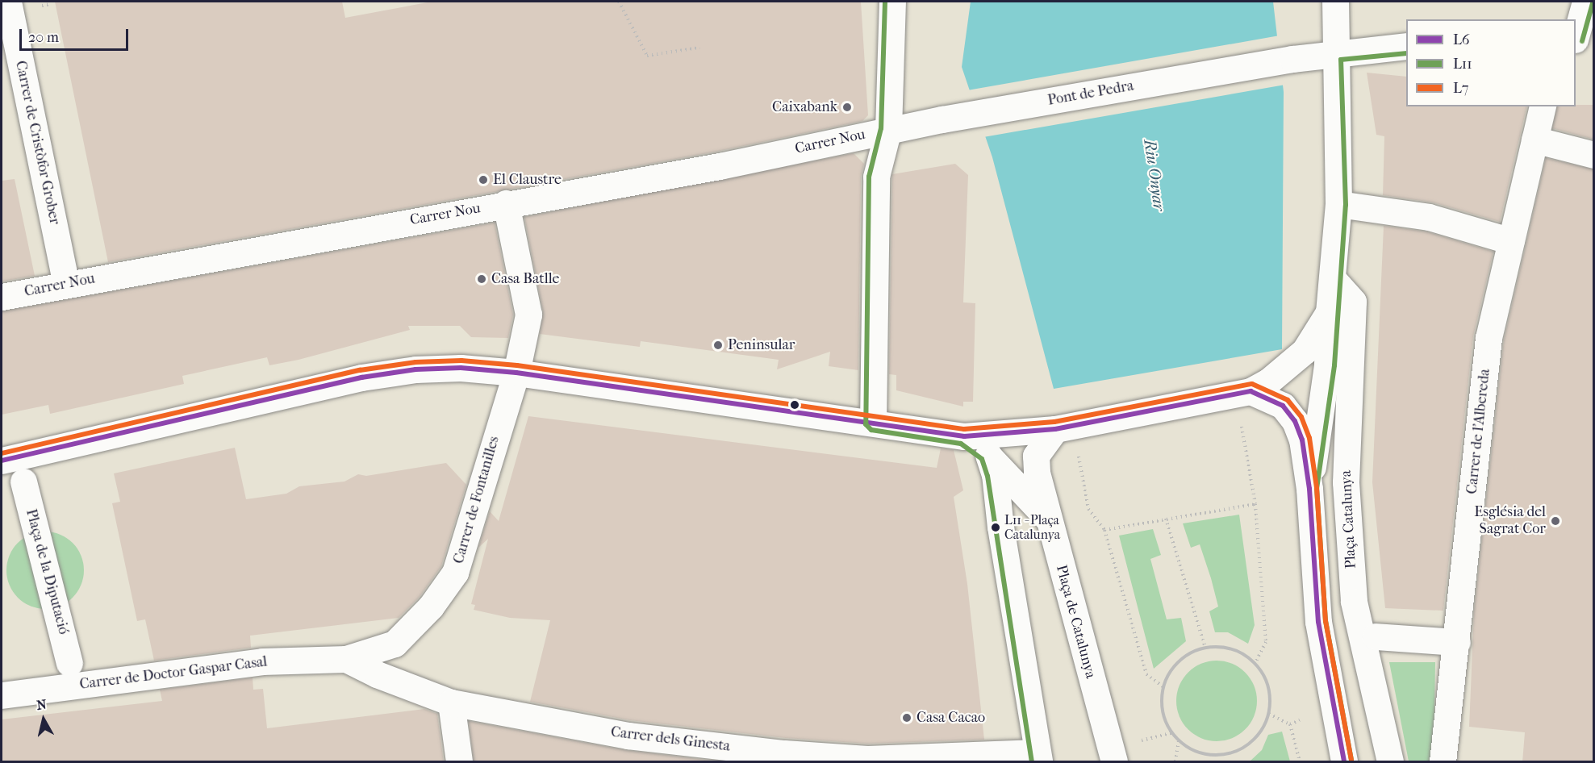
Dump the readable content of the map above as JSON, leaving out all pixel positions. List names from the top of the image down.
{
  "streets": {
    "street": [
      "Pont de Pedra",
      "Carrer Nou",
      "Carrer de Cristòfor Grober",
      "Carrer de l'Albereda",
      "Carrer de Fontanilles",
      "Plaça Catalunya",
      "Plaça de la Diputació",
      "Plaça de Catalunya",
      "Carrer de Doctor Gaspar Casal",
      "Carrer dels Ginesta"
    ]
  },
  "crossings": [
    ["Pont de Pedra", "Carrer Nou"],
    ["Carrer Nou", "Carrer de Cristòfor Grober"],
    ["Carrer Nou", "Carrer de Fontanilles"],
    ["Carrer de Fontanilles", "Carrer de Doctor Gaspar Casal"]
  ],
  "water": ["Riu Onyar"],
  "places": [
    "Caixabank",
    "El Claustre",
    "Casa Batlle",
    "Peninsular",
    "Església del Sagrat Cor",
    "L11 - Plaça Catalunya",
    "Casa Cacao"
  ],
  "lines": ["transit line L11", "transit line L7", "transit line L6"],
  "legend": ["L6", "L11", "L7"],
  "scale_bar": "20 m",
  "north": "top"
}
